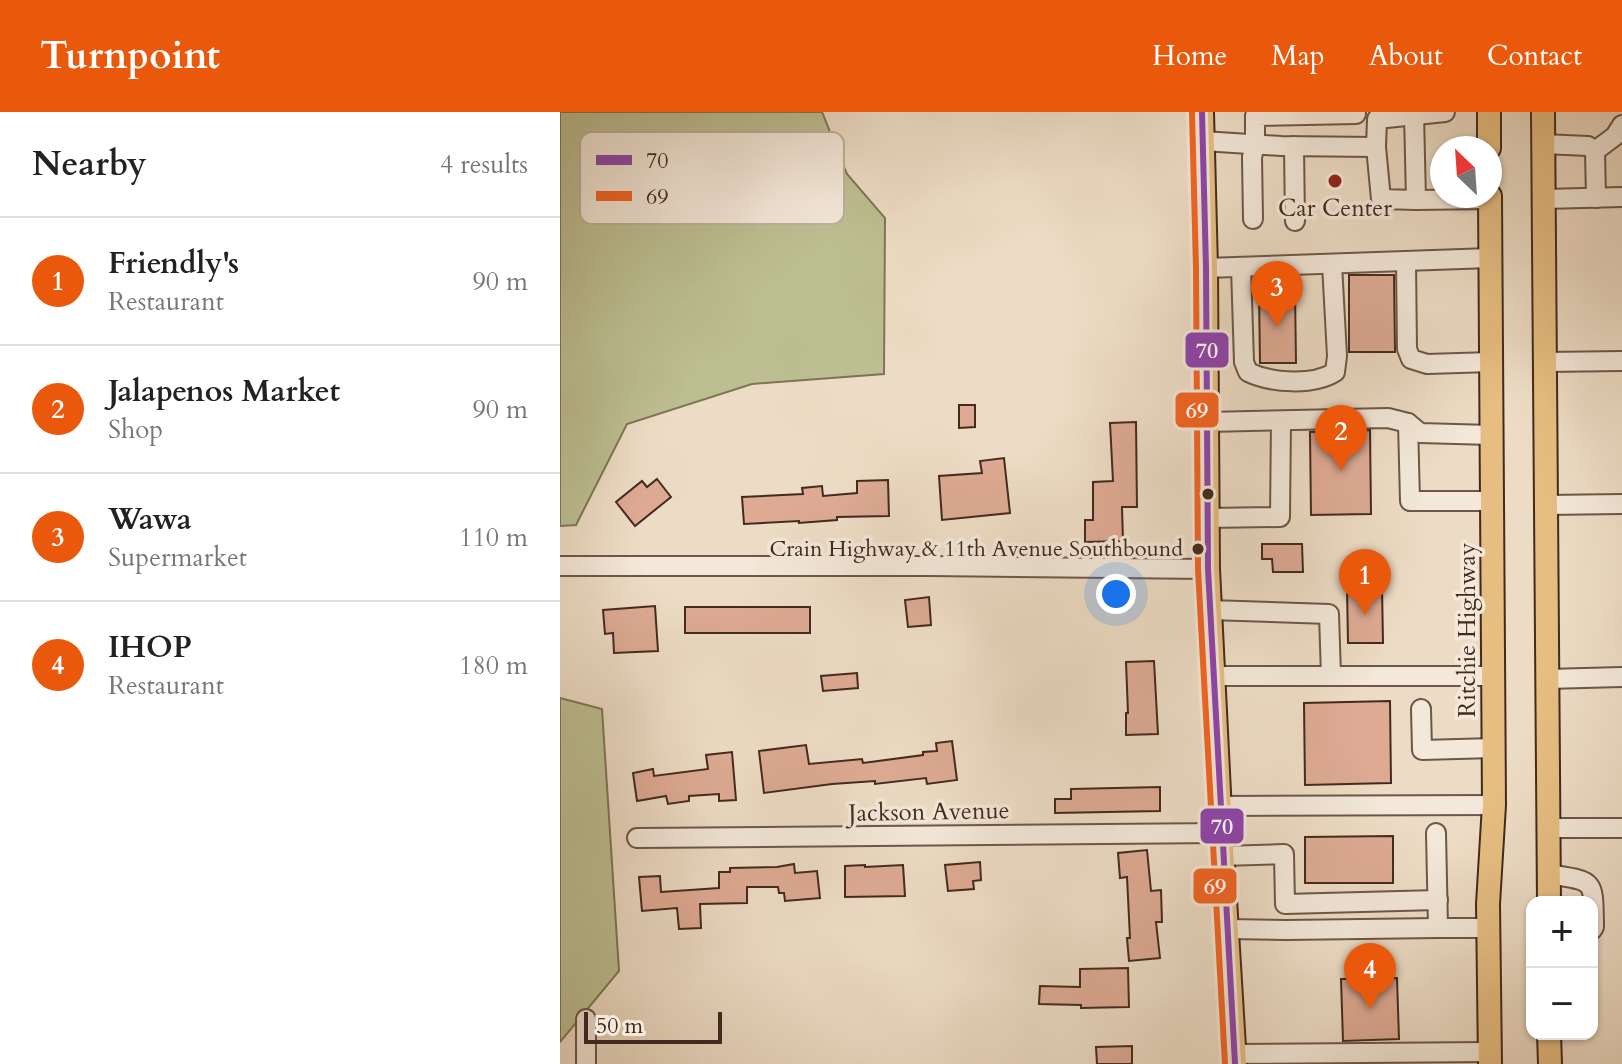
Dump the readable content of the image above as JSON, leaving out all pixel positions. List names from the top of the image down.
{
  "streets": {
    "main road": ["Ritchie Highway"],
    "street": ["Jackson Avenue"]
  },
  "places": ["Car Center", "Crain Highway & 11th Avenue Southbound"],
  "lines": ["transit line 70", "transit line 69"],
  "legend": ["70", "69"],
  "scale_bar": "50 m",
  "north": "top left",
  "page": {
    "header": "Turnpoint",
    "nav": [
      "Home",
      "Map",
      "About",
      "Contact"
    ],
    "heading": ["Nearby", "4 results"],
    "list": [
      {
        "mark": "1",
        "name": "Friendly's",
        "note": "Restaurant",
        "value": "90 m"
      },
      {
        "mark": "2",
        "name": "Jalapenos Market",
        "note": "Shop",
        "value": "90 m"
      },
      {
        "mark": "3",
        "name": "Wawa",
        "note": "Supermarket",
        "value": "110 m"
      },
      {
        "mark": "4",
        "name": "IHOP",
        "note": "Restaurant",
        "value": "180 m"
      }
    ],
    "pins": [
      "3",
      "2",
      "1",
      "4"
    ],
    "map_buttons": ["+", "−"],
    "scale": "50 m"
  }
}
